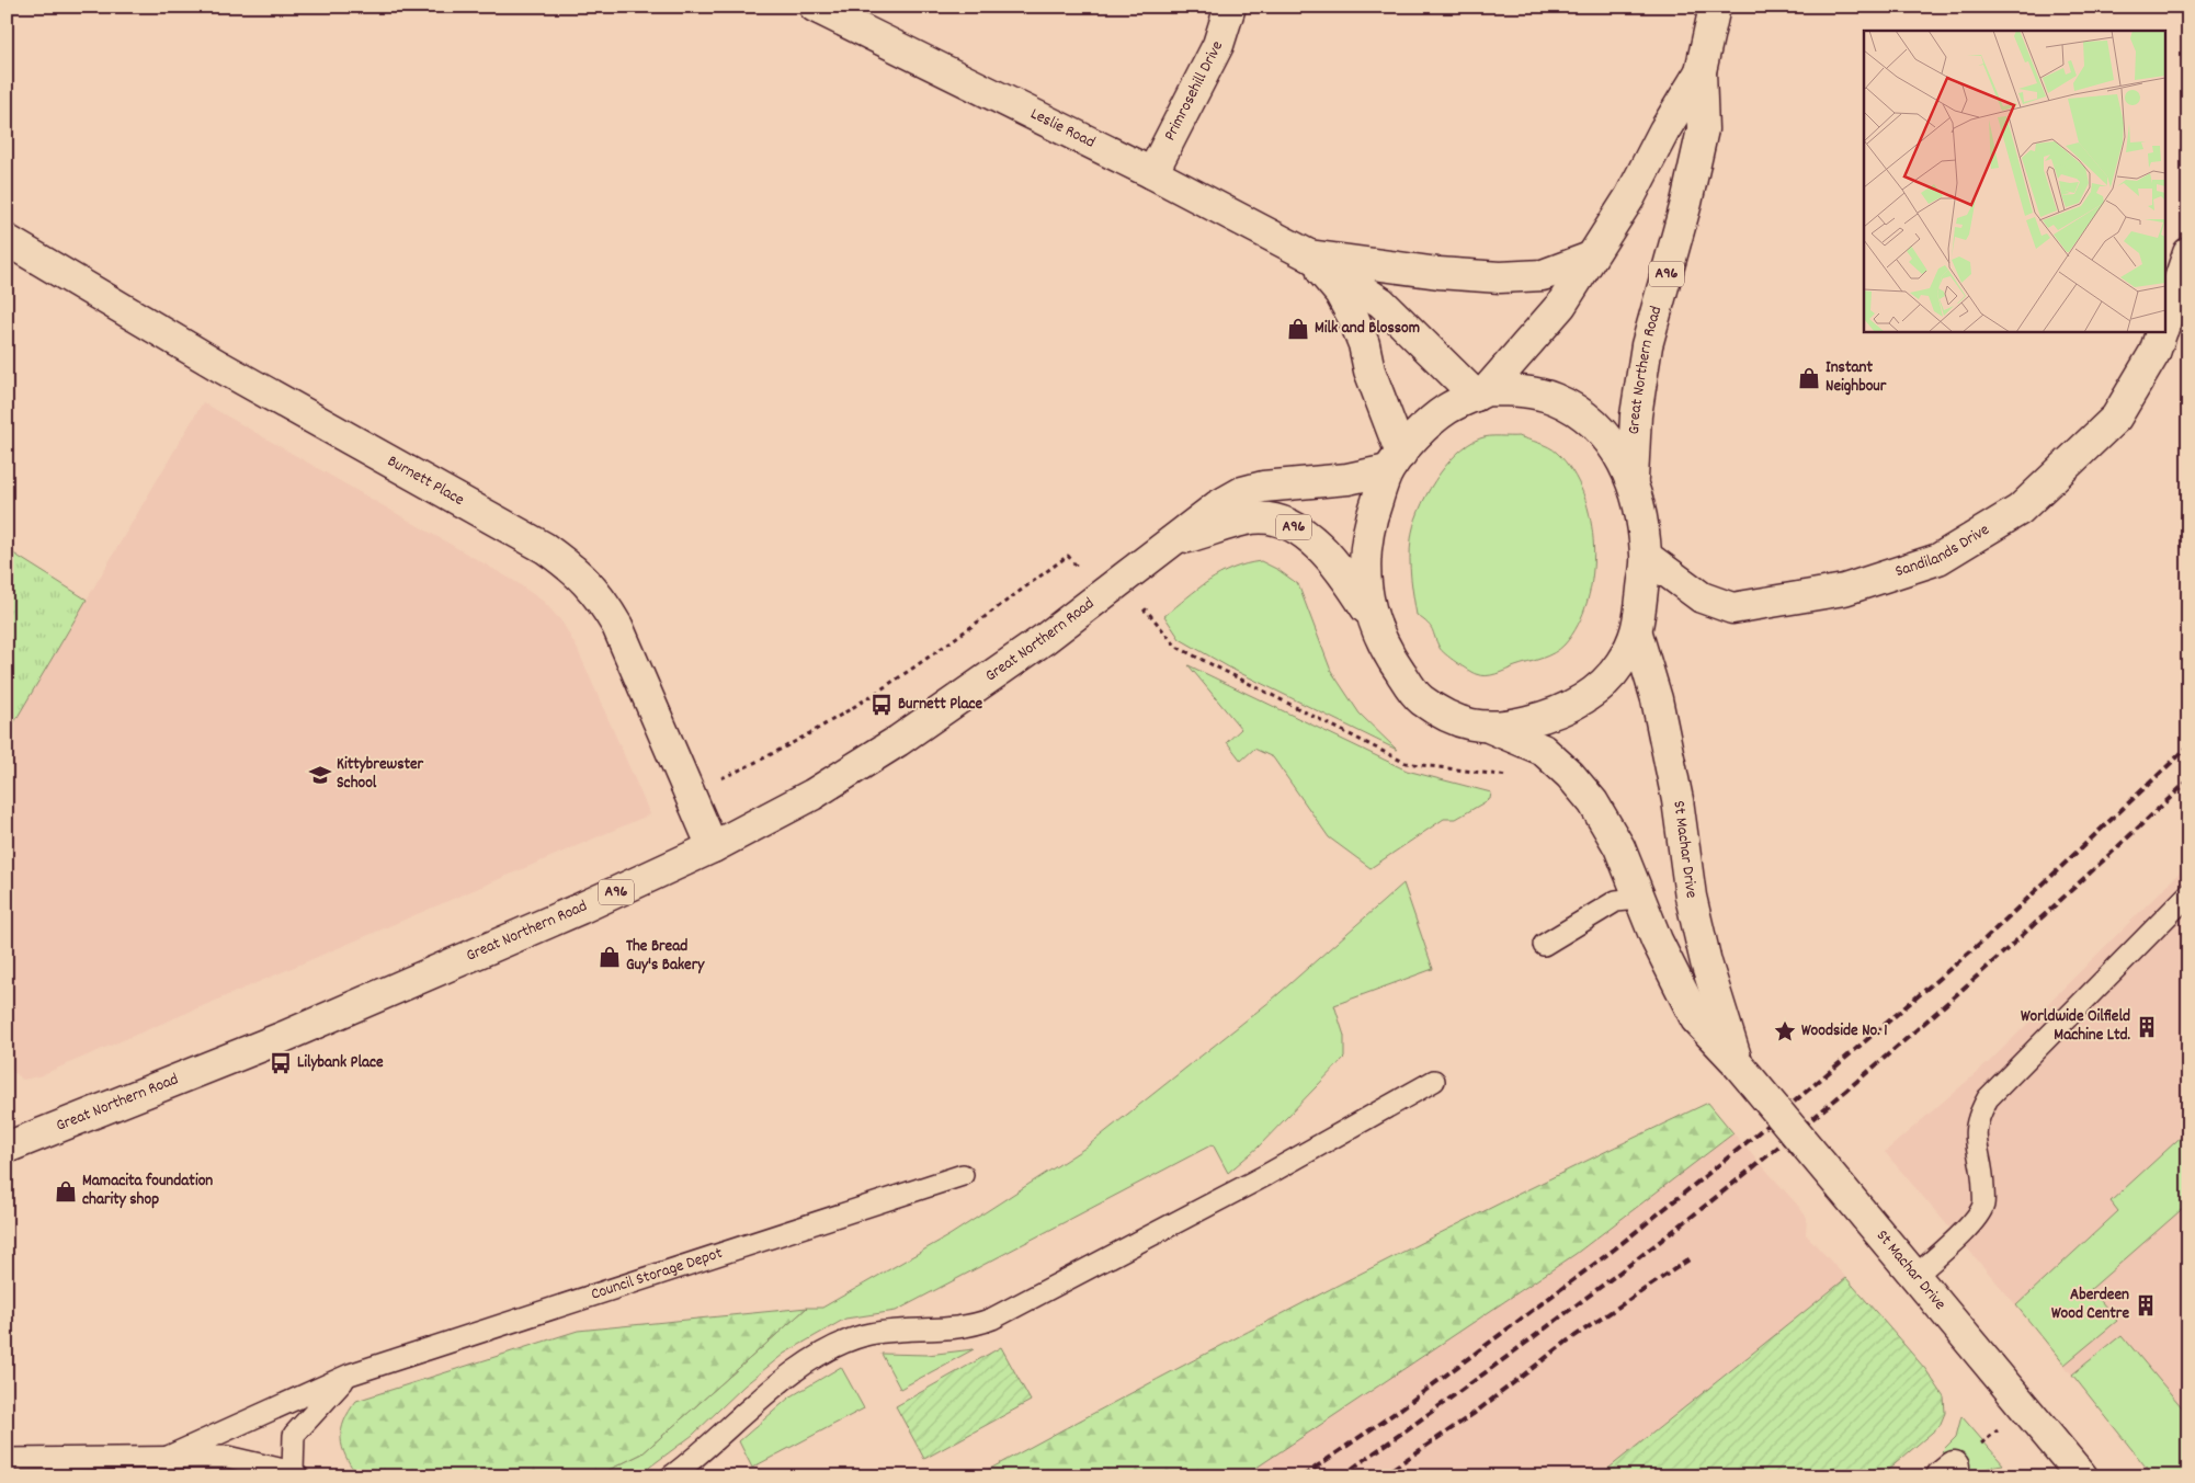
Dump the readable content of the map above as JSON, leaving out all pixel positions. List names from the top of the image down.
{
  "streets": {
    "main road": [
      "Primrosehill Drive",
      "Leslie Road",
      "A96",
      "Great Northern Road",
      "Burnett Place",
      "Sandilands Drive",
      "St Machar Drive"
    ],
    "lane": ["Council Storage Depot"]
  },
  "crossings": [
    ["Primrosehill Drive", "Leslie Road"],
    ["Leslie Road", "A96"],
    ["Leslie Road", "Great Northern Road"],
    ["A96", "Great Northern Road"],
    ["A96", "Sandilands Drive"],
    ["A96", "St Machar Drive"],
    ["Great Northern Road", "Burnett Place"]
  ],
  "places": {
    "shop": [
      "Milk and Blossom",
      "Instant Neighbour",
      "The Bread Guy's Bakery",
      "Mamacita foundation charity shop"
    ],
    "bus stop": ["Burnett Place", "Lilybank Place"],
    "school or university": ["Kittybrewster School"],
    "building": ["Worldwide Oilfield Machine Ltd.", "Aberdeen Wood Centre"],
    "place": ["Woodside No. 1"]
  }
}
